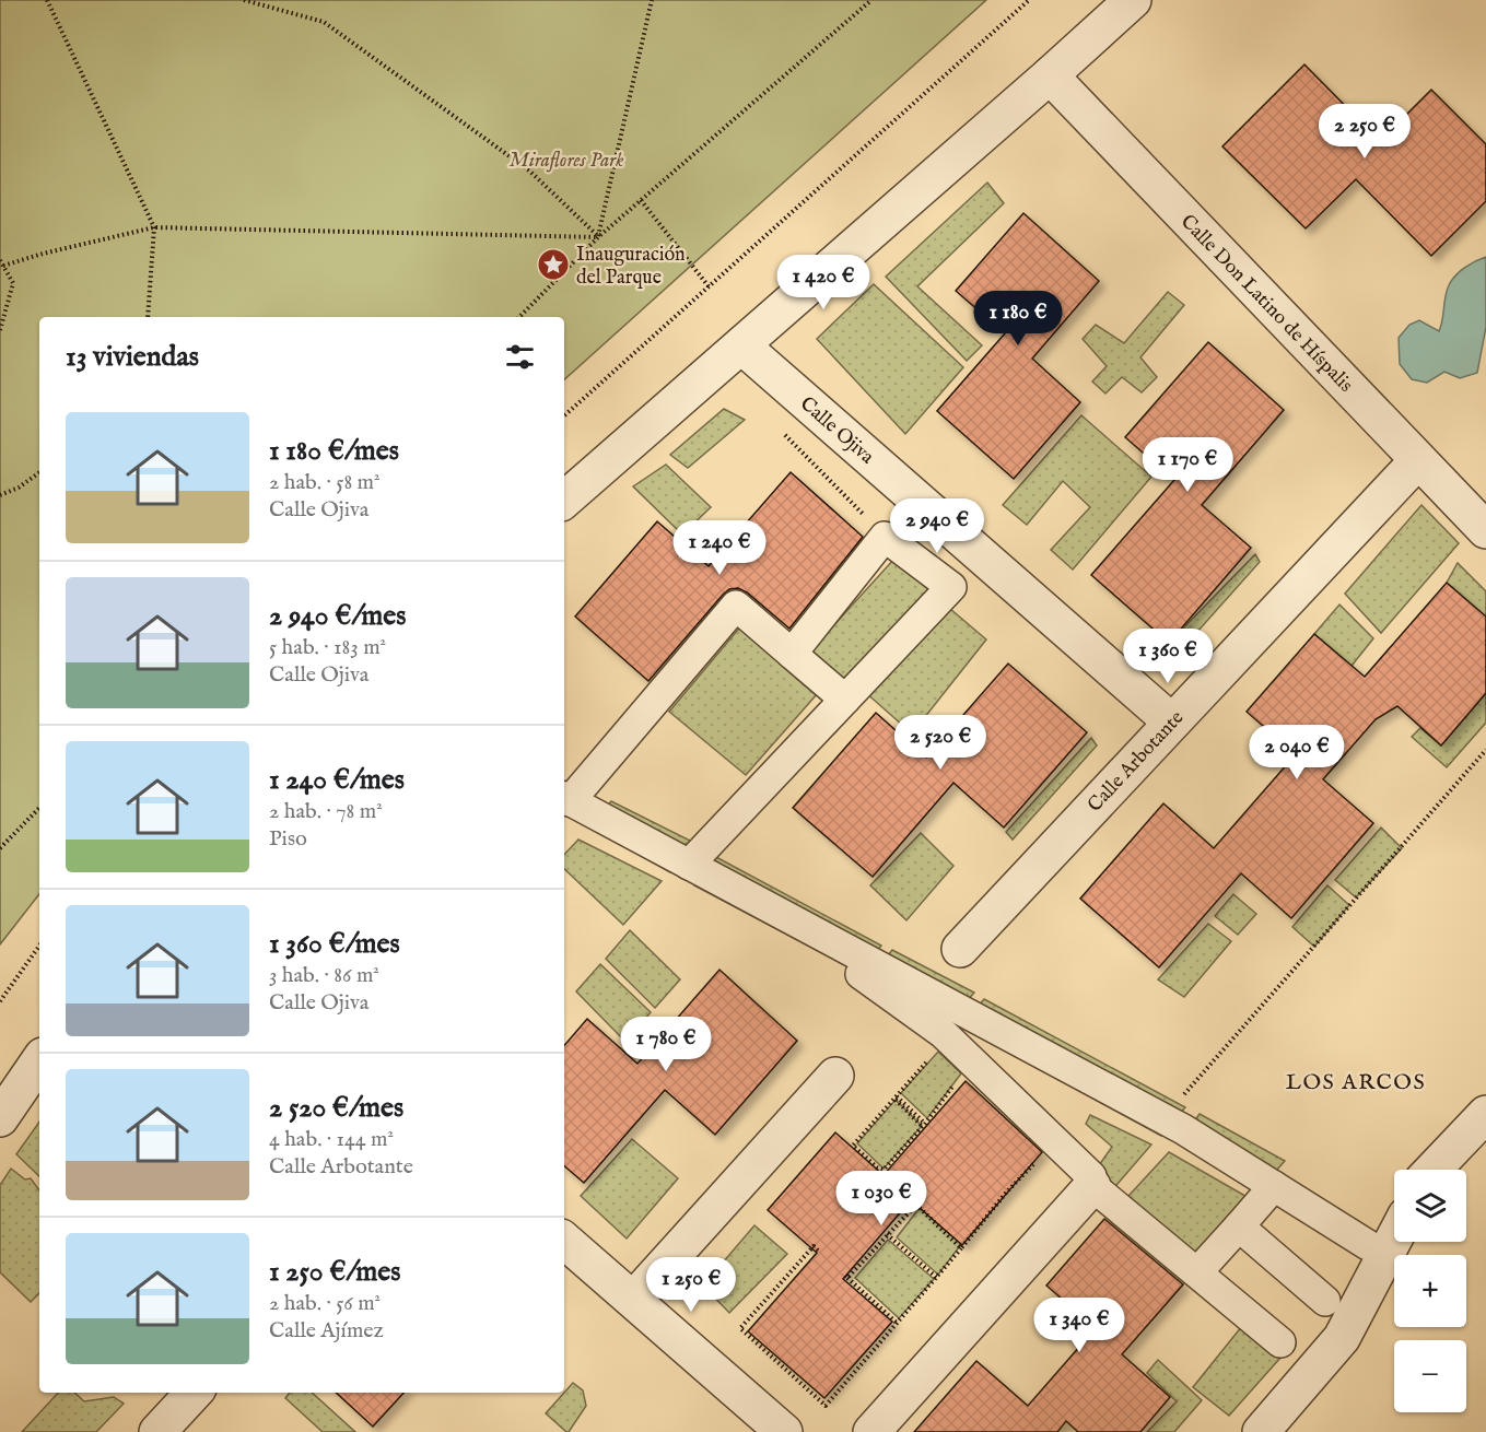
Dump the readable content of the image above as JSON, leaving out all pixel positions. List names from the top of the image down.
{
  "streets": {
    "street": ["Calle Don Latino de Híspalis", "Calle Ojiva", "Calle Arbotante"]
  },
  "crossings": [
    ["Calle Don Latino de Híspalis", "Calle Arbotante"],
    ["Calle Ojiva", "Calle Arbotante"]
  ],
  "districts": ["LOS ARCOS"],
  "parks": ["Miraflores Park"],
  "places": {
    "place": ["Inauguración del Parque"]
  },
  "page": {
    "price": [
      "2 250 €",
      "1 420 €",
      "1 180 €",
      "1 170 €",
      "2 940 €",
      "1 240 €",
      "1 360 €",
      "2 520 €",
      "2 040 €",
      "1 780 €",
      "1 030 €",
      "1 250 €",
      "1 340 €"
    ],
    "heading": "13 viviendas",
    "list": [
      {
        "name": "1 180 €/mes",
        "note": "2 hab. · 58 m² · Calle Ojiva"
      },
      {
        "name": "2 940 €/mes",
        "note": "5 hab. · 183 m² · Calle Ojiva"
      },
      {
        "name": "1 240 €/mes",
        "note": "2 hab. · 78 m² · Piso"
      },
      {
        "name": "1 360 €/mes",
        "note": "3 hab. · 86 m² · Calle Ojiva"
      },
      {
        "name": "2 520 €/mes",
        "note": "4 hab. · 144 m² · Calle Arbotante"
      },
      {
        "name": "1 250 €/mes",
        "note": "2 hab. · 56 m² · Calle Ajímez"
      }
    ],
    "map_buttons": ["+", "−"]
  }
}
